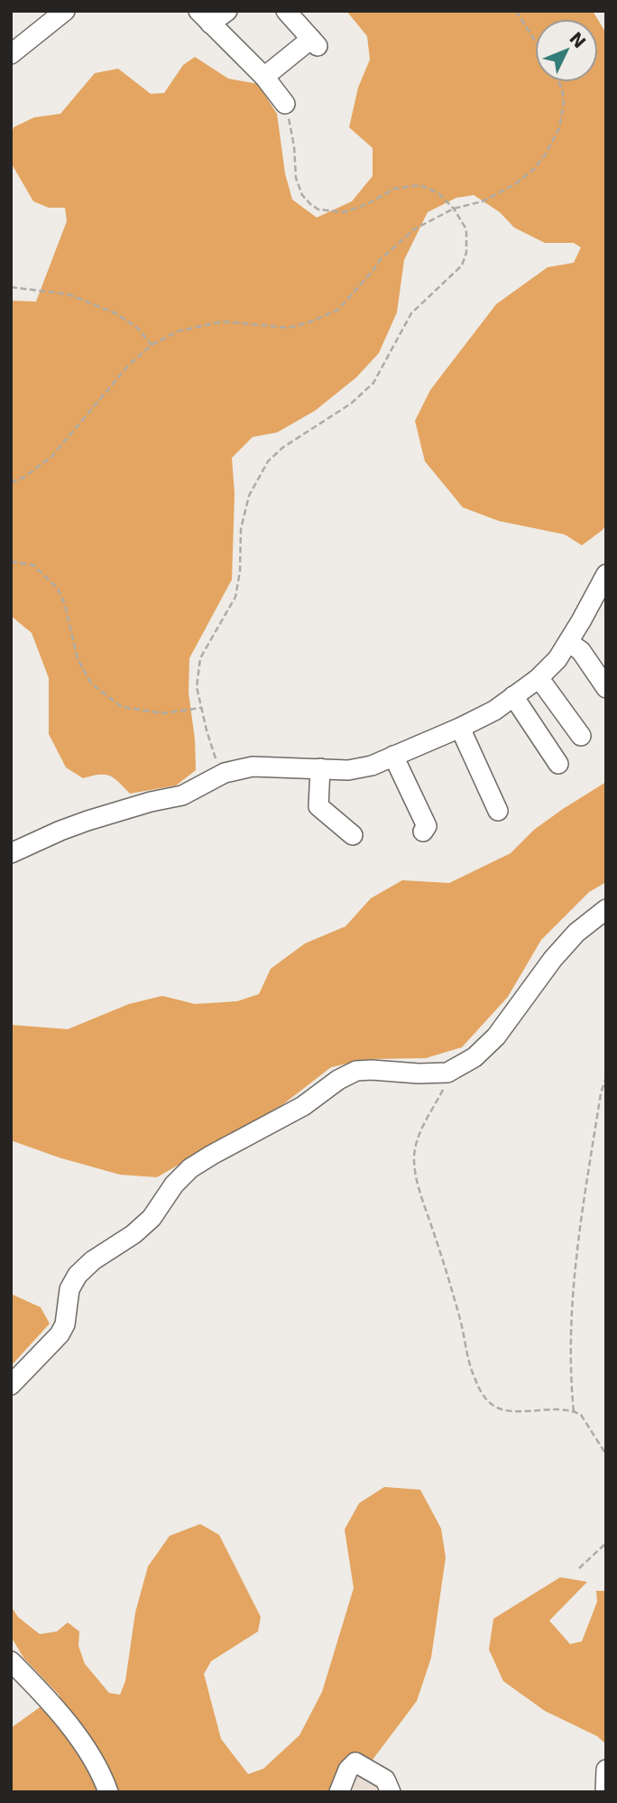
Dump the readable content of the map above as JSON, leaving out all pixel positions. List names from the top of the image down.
{
  "north": "top right"
}
